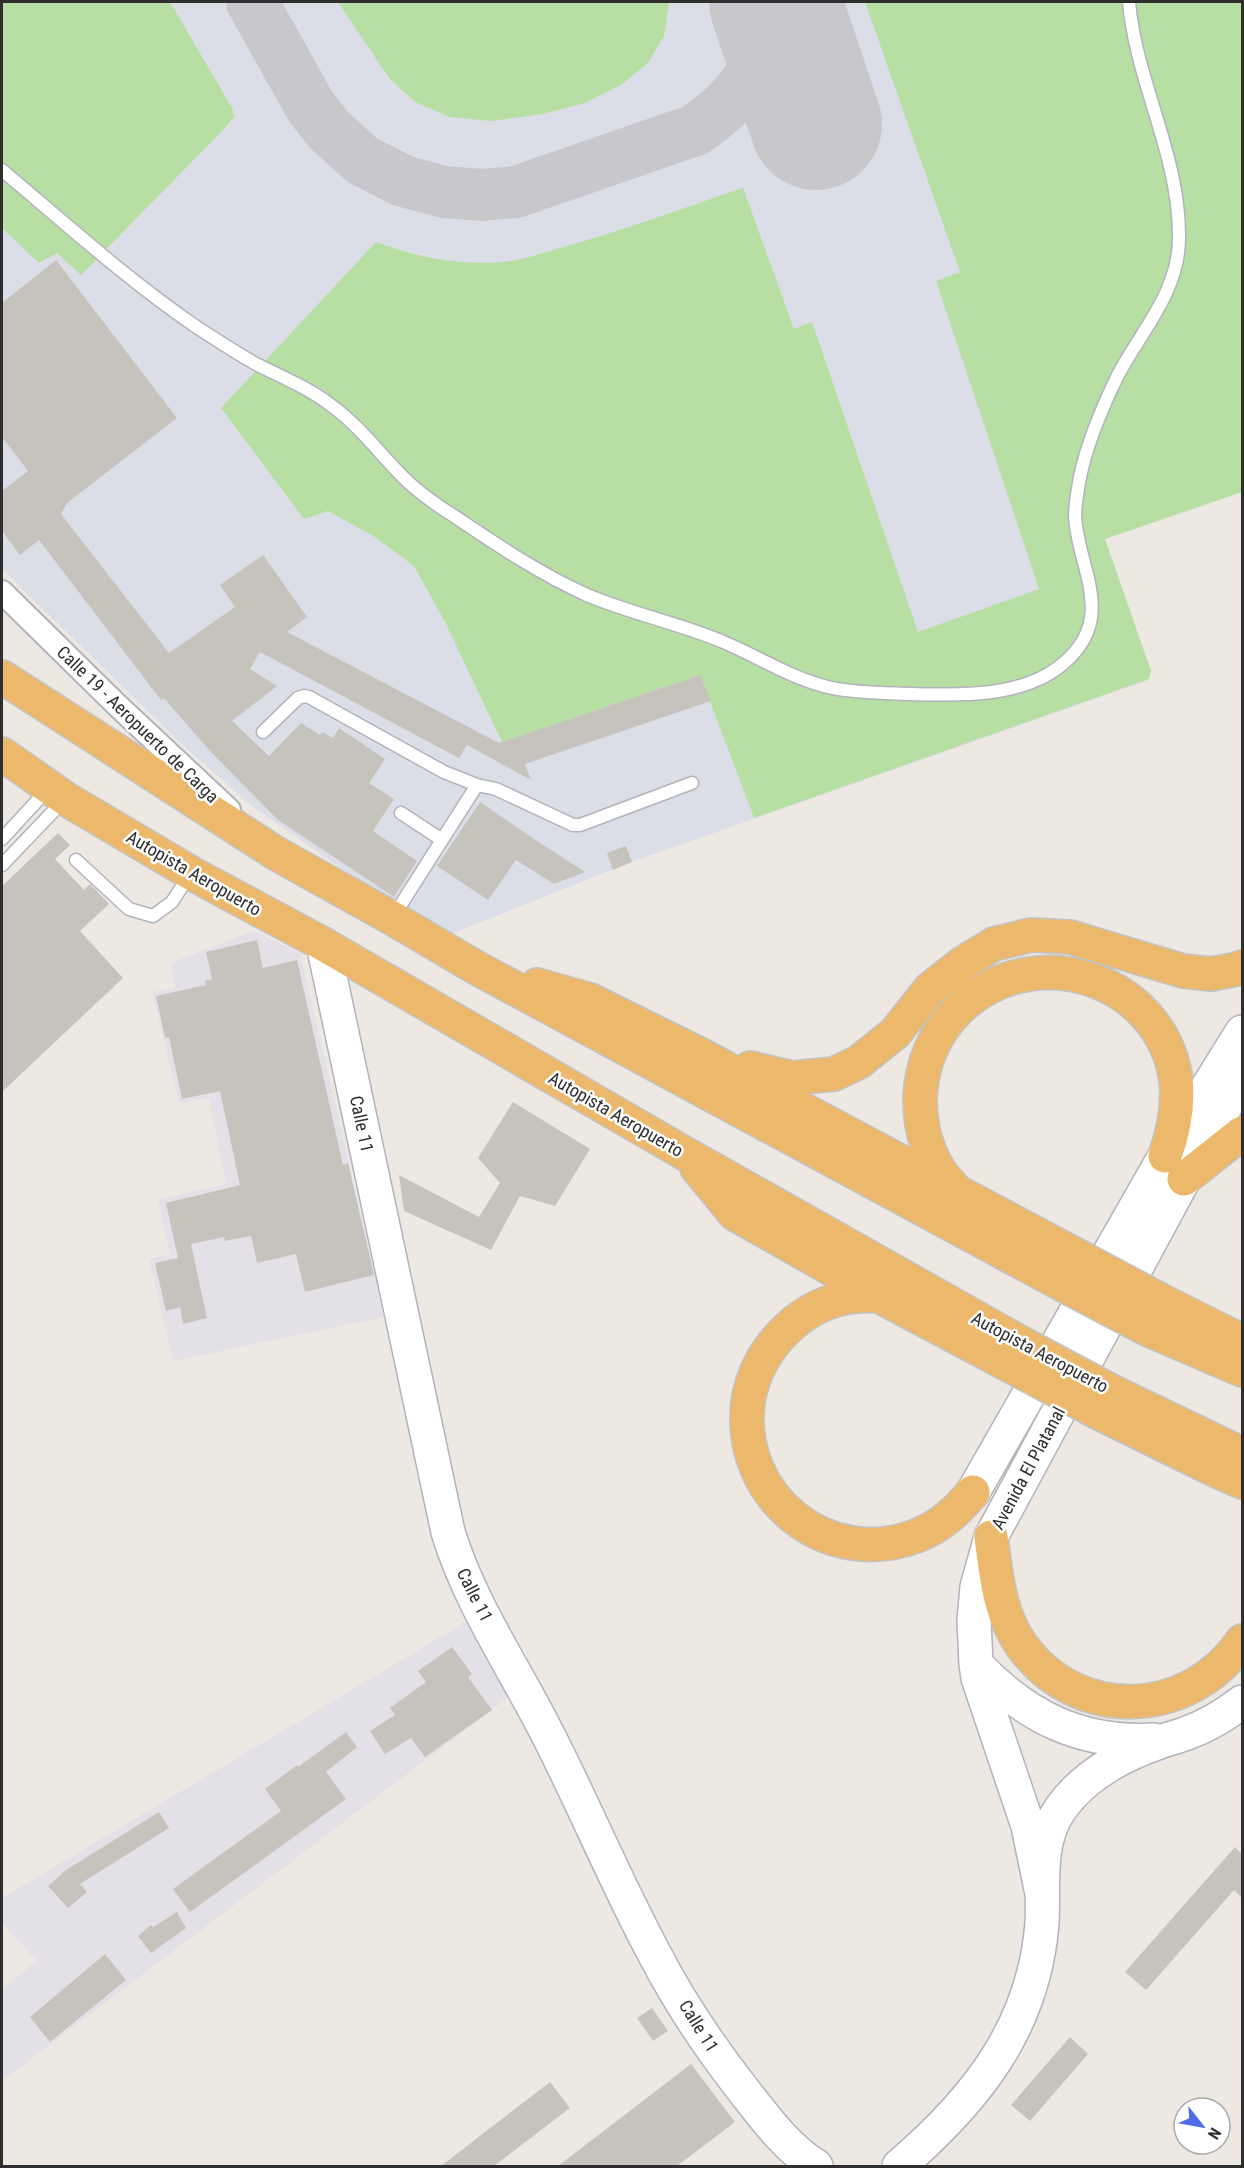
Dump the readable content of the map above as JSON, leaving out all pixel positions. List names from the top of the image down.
{
  "streets": {
    "highway": ["Autopista Aeropuerto"],
    "main road": ["Calle 11", "Avenida El Platanal"],
    "street": ["Calle 19 - Aeropuerto de Carga"]
  },
  "crossings": [
    ["Autopista Aeropuerto", "Calle 11"]
  ],
  "north": "bottom right"
}
